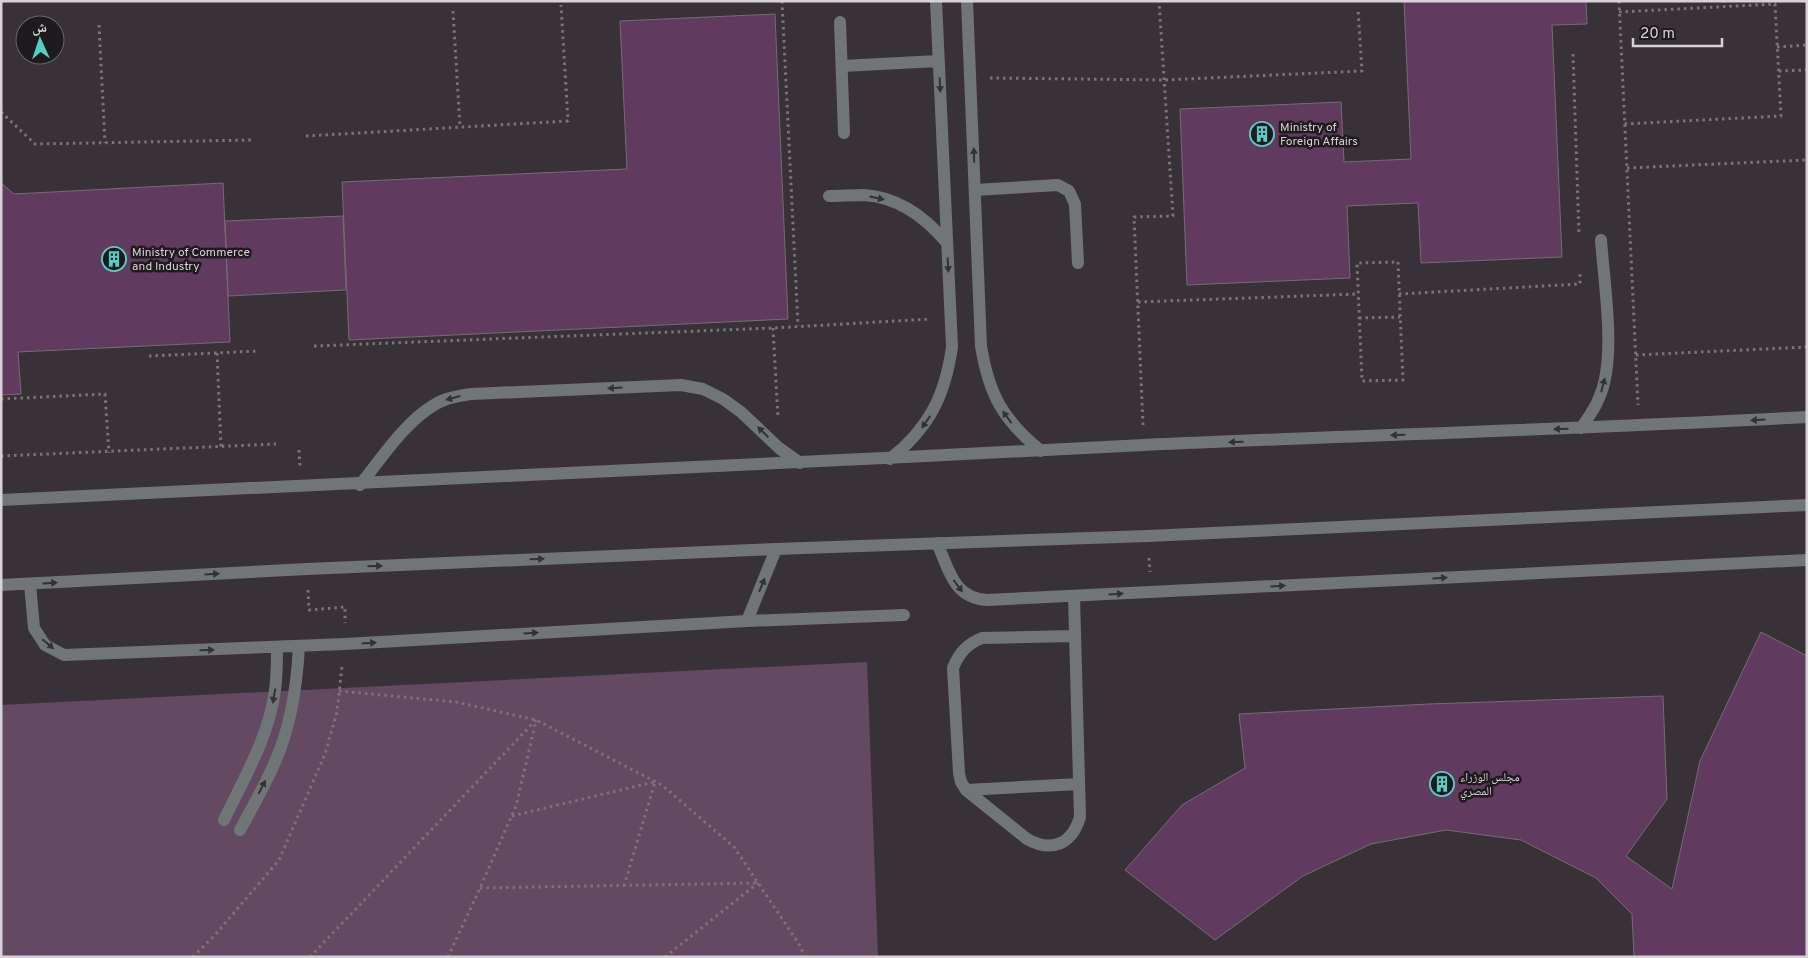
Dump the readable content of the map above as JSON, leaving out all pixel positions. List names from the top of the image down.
{
  "places": {
    "building": ["Ministry of Foreign Affairs", "Ministry of Commerce and Industry", "مجلس الوزراء المصري"]
  },
  "scale_bar": "20 m",
  "north": "top"
}
